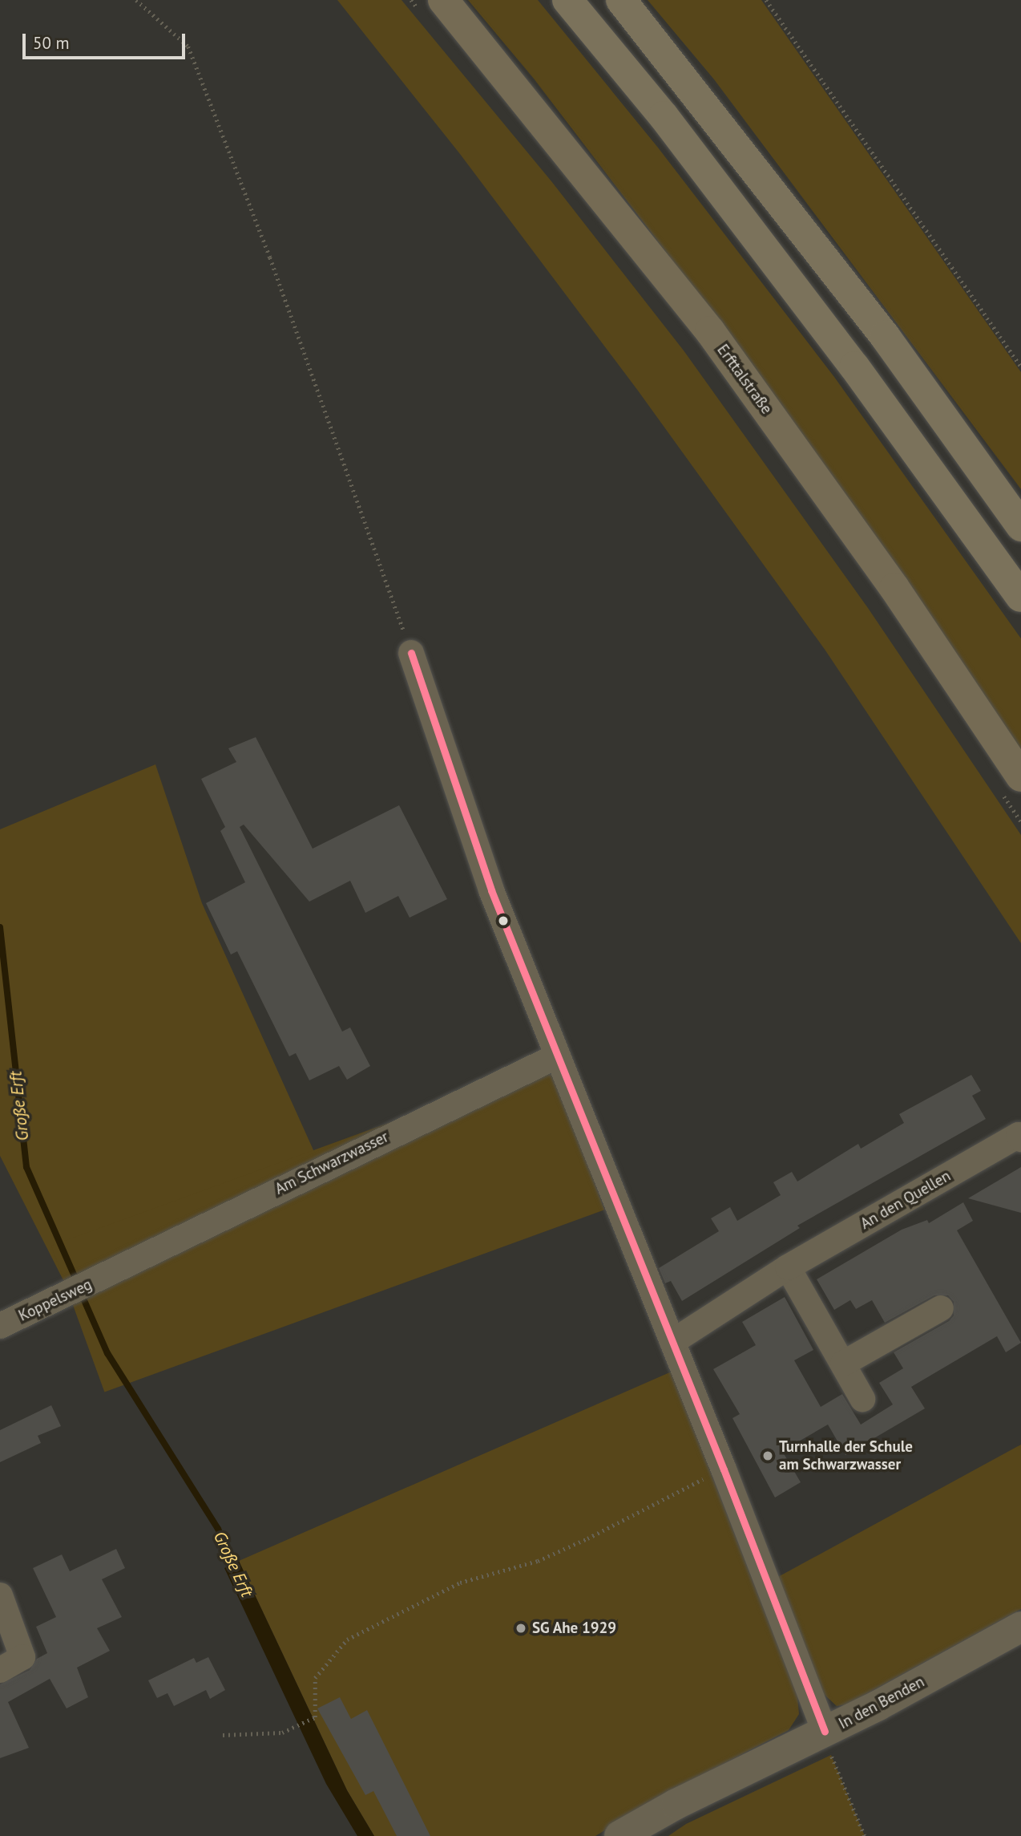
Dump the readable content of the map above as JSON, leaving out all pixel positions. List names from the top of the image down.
{
  "streets": {
    "main road": ["Erfttalstraße"],
    "street": [
      "Am Schwarzwasser",
      "An den Quellen",
      "Koppelsweg",
      "In den Benden"
    ]
  },
  "crossings": [
    ["Am Schwarzwasser", "Koppelsweg"]
  ],
  "water": ["Große Erft"],
  "places": ["Turnhalle der Schule am Schwarzwasser", "SG Ahe 1929"],
  "scale_bar": "50 m"
}
